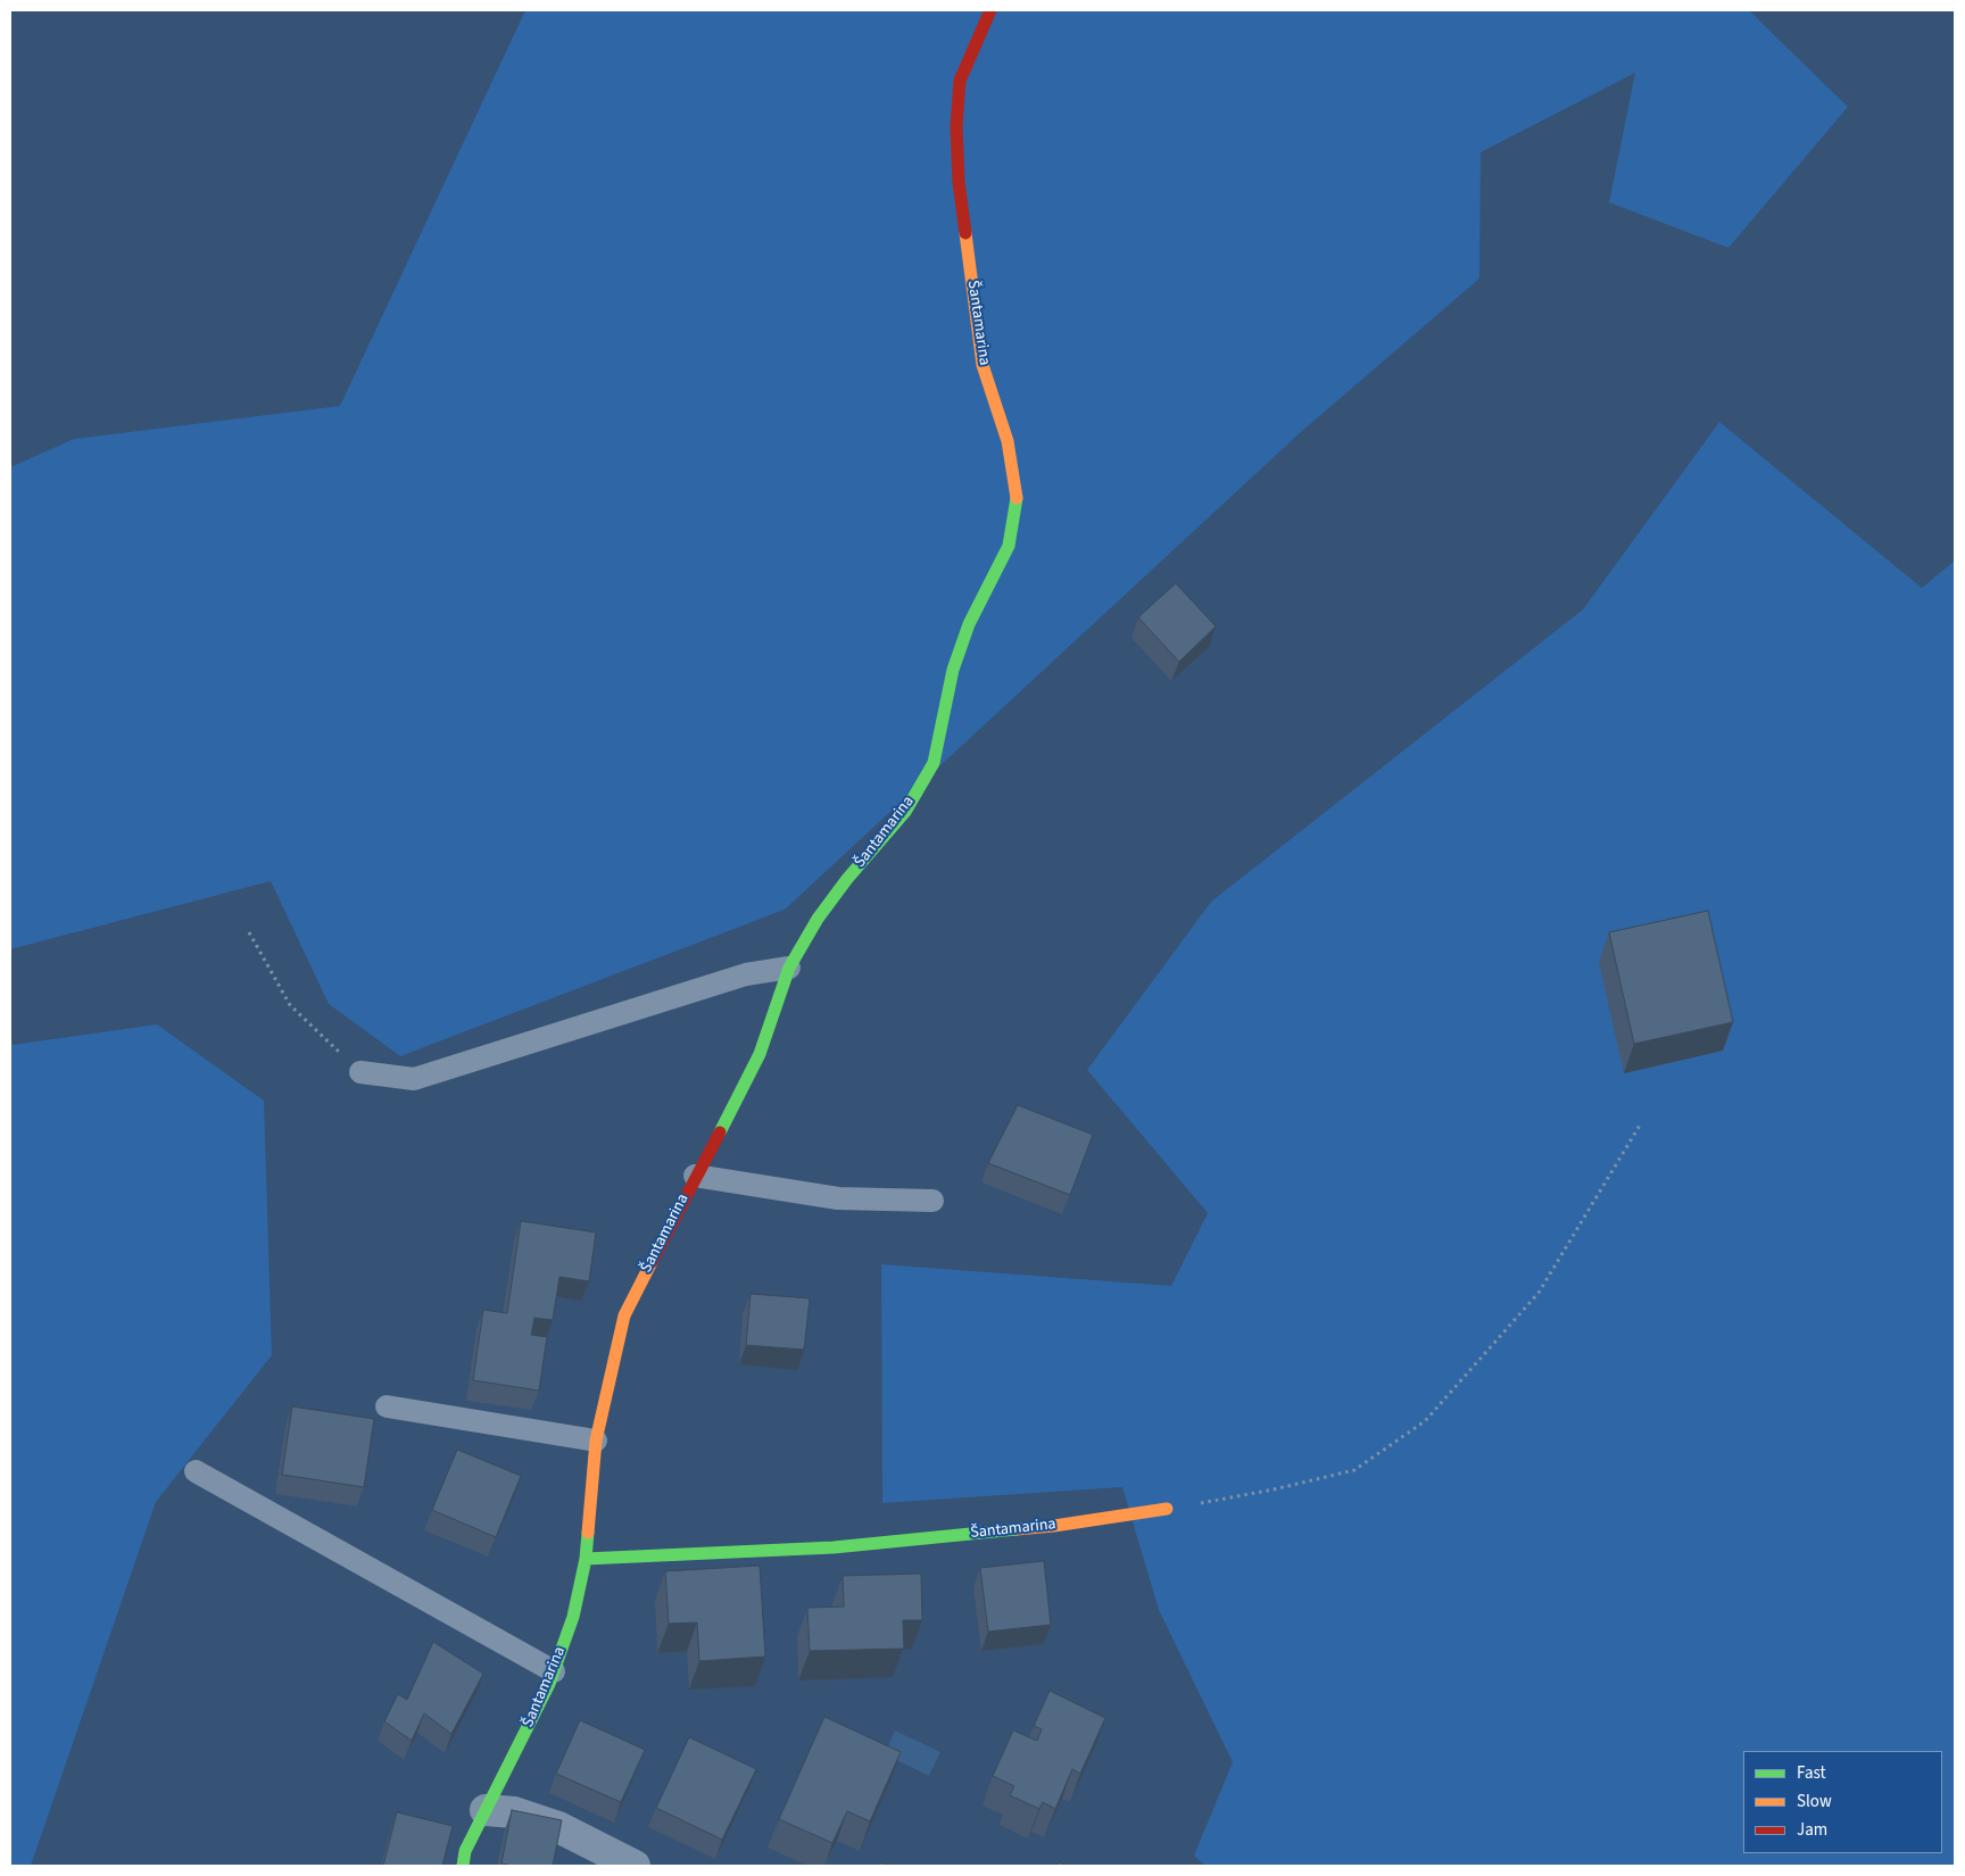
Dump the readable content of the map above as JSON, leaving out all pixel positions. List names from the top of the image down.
{
  "streets": {
    "street": ["Šantamarina"]
  },
  "legend": ["Fast", "Slow", "Jam"]
}
